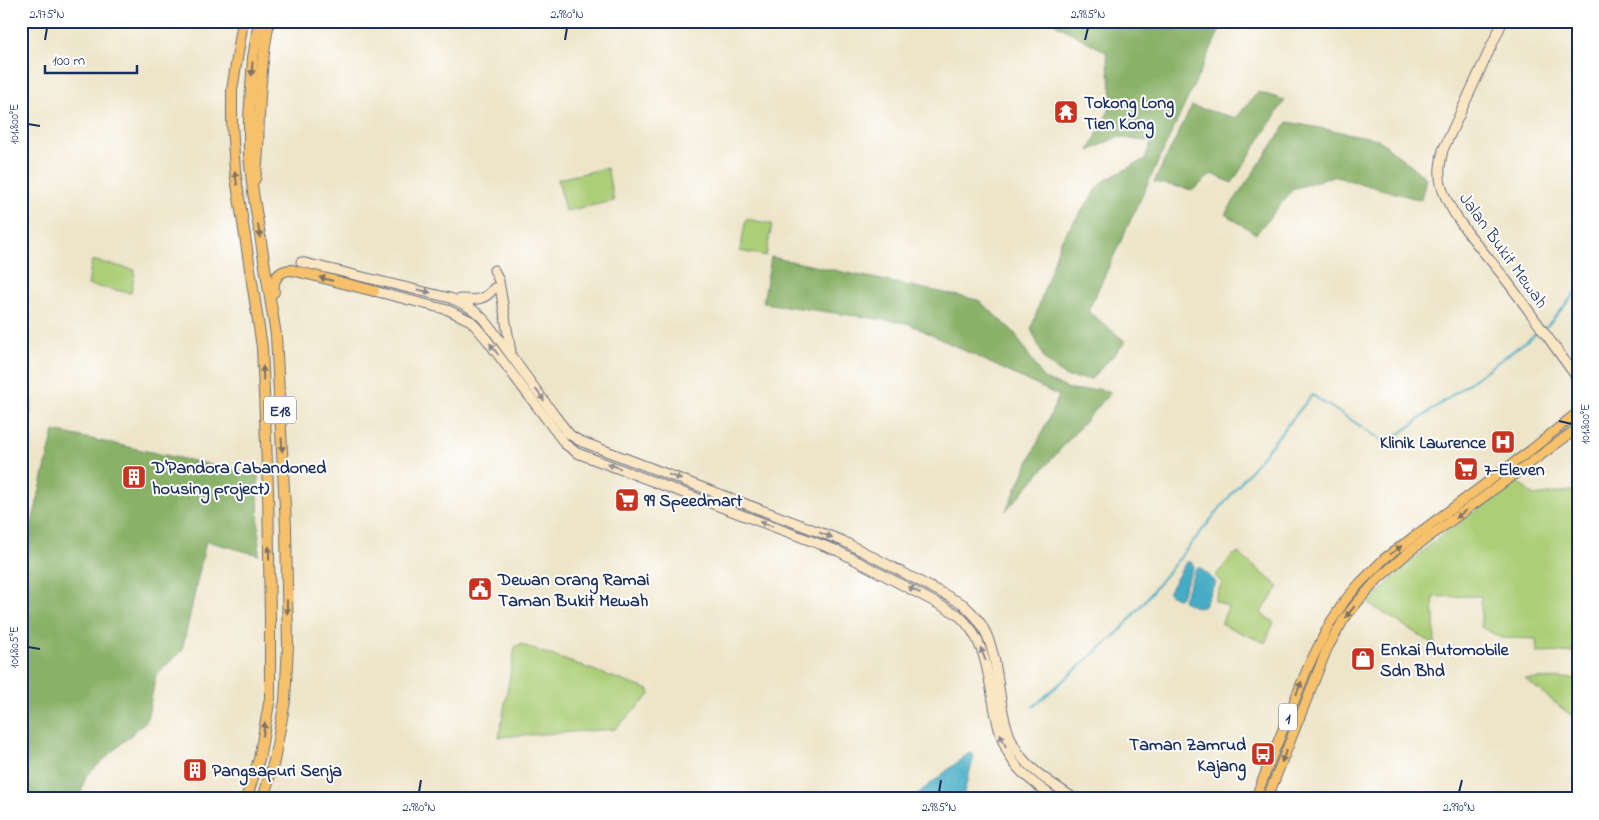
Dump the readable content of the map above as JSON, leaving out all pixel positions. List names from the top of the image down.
{
  "streets": {
    "highway": ["E18"],
    "main road": ["1"],
    "street": ["Jalan Bukit Mewah"]
  },
  "places": {
    "temple": ["Tokong Long Tien Kong"],
    "hospital": ["Klinik Lawrence"],
    "supermarket": ["7-Eleven", "99 Speedmart"],
    "building": ["D'Pandora (abandoned housing project)", "Pangsapuri Senja"],
    "public building": ["Dewan Orang Ramai Taman Bukit Mewah"],
    "shop": ["Enkai Automobile Sdn Bhd"],
    "bus stop": ["Taman Zamrud Kajang"]
  },
  "scale_bar": "100 m",
  "coordinates": [
    "2.975°N",
    "2.980°N",
    "2.985°N",
    "101.800°E",
    "101.805°E",
    "2.990°N"
  ]
}
